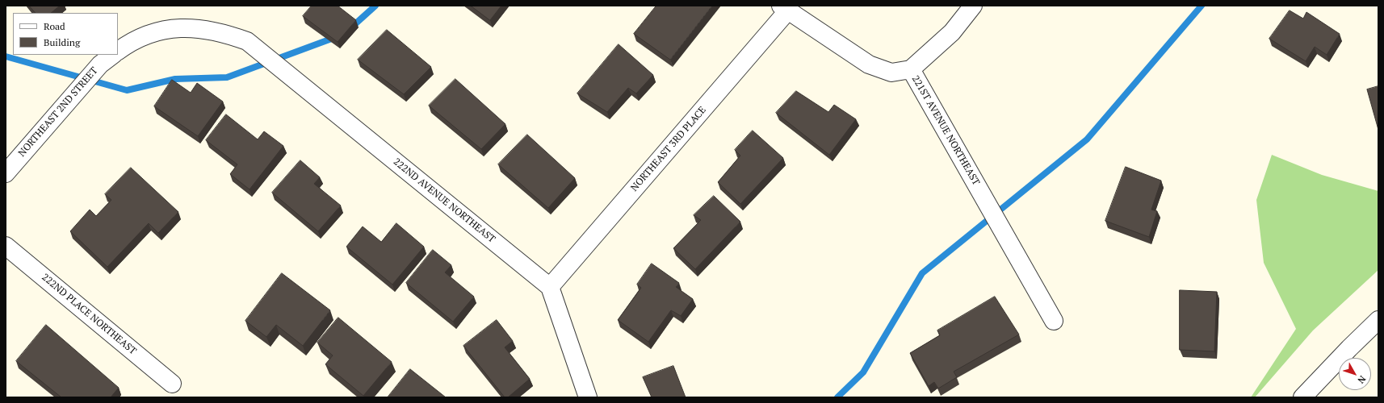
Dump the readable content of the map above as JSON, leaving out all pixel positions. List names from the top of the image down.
{
  "streets": {
    "street": [
      "NORTHEAST 2ND STREET",
      "221ST AVENUE NORTHEAST",
      "NORTHEAST 3RD PLACE",
      "222ND AVENUE NORTHEAST",
      "222ND PLACE NORTHEAST"
    ]
  },
  "crossings": [
    ["221ST AVENUE NORTHEAST", "NORTHEAST 3RD PLACE"],
    ["NORTHEAST 3RD PLACE", "222ND AVENUE NORTHEAST"]
  ],
  "legend": ["Road", "Building"],
  "north": "bottom right"
}
